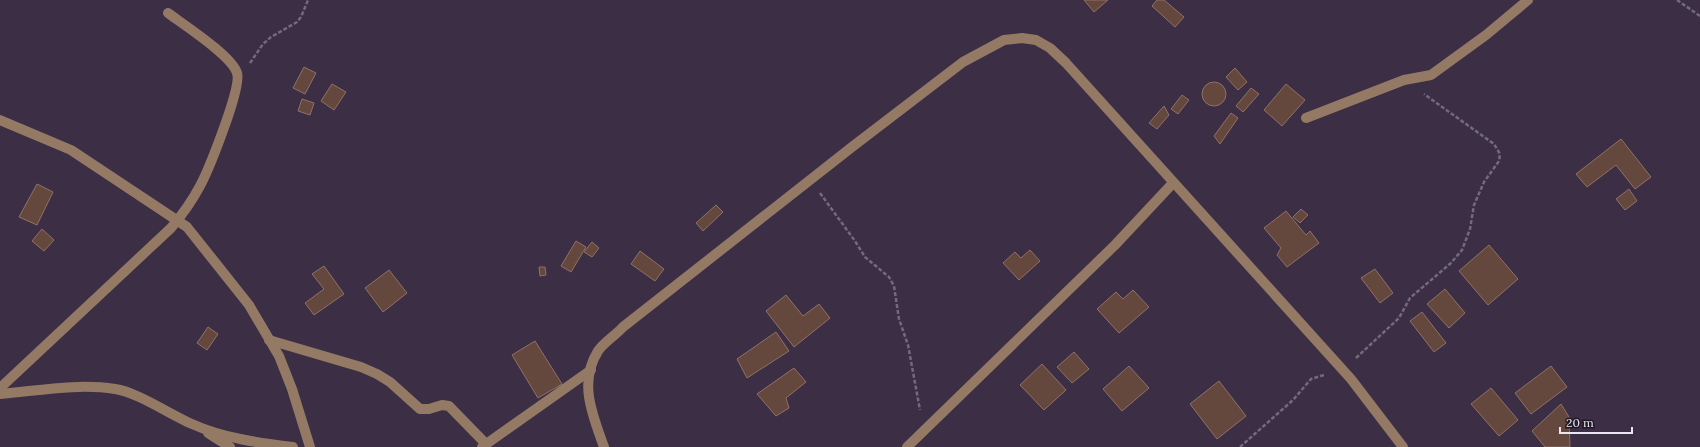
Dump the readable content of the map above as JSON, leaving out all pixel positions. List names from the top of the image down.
{
  "scale_bar": "20 m"
}
